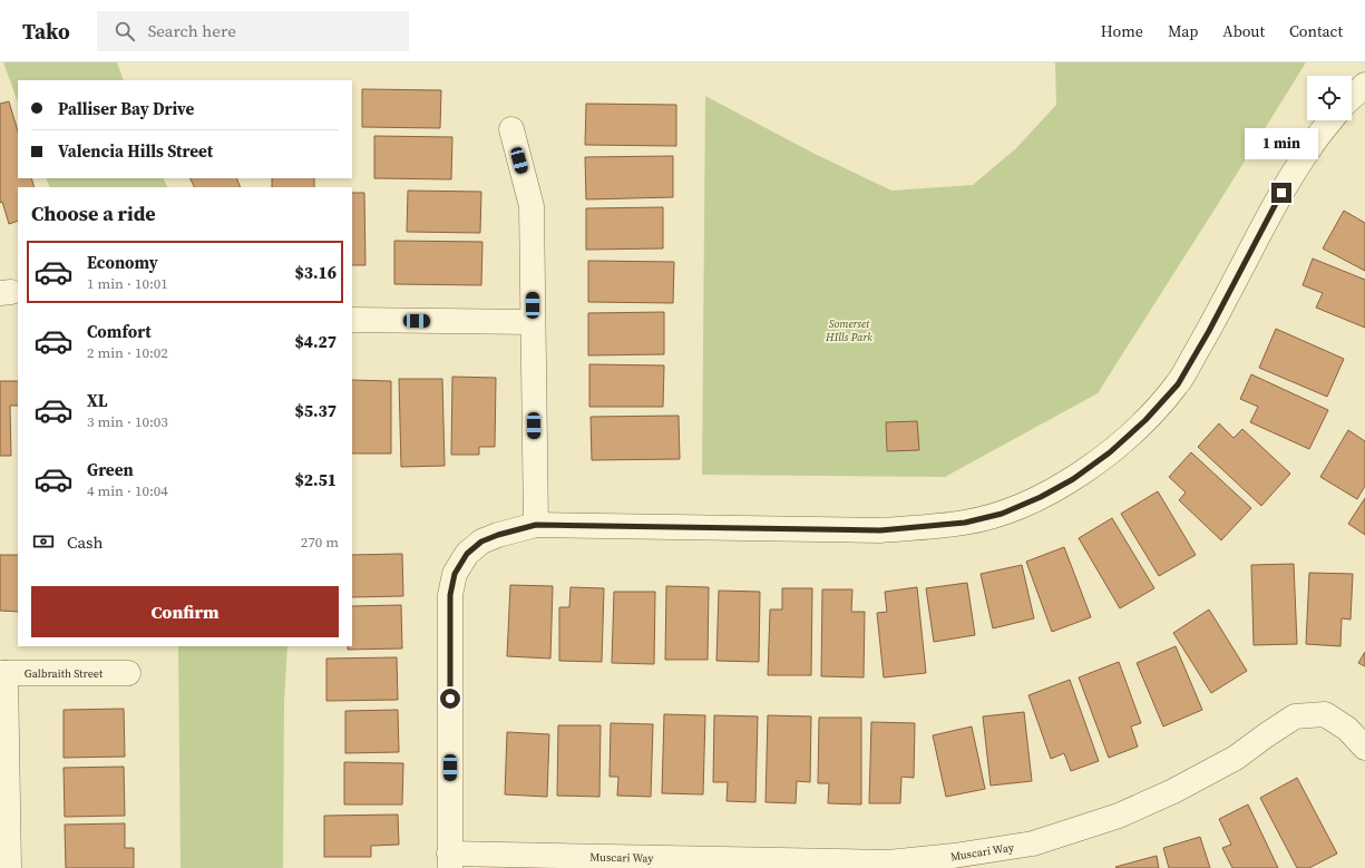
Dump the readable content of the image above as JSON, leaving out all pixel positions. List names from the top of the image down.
{
  "streets": {
    "street": ["Galbraith Street", "Muscari Way"]
  },
  "parks": ["Somerset HIlls Park"],
  "page": {
    "header": "Tako",
    "search": "Search here",
    "nav": [
      "Home",
      "Map",
      "About",
      "Contact"
    ],
    "banner": ["Palliser Bay Drive", "Valencia Hills Street"],
    "bubble": "1 min",
    "heading": "Choose a ride",
    "list": [
      {
        "name": "Economy",
        "note": "1 min · 10:01",
        "value": "$3.16"
      },
      {
        "name": "Comfort",
        "note": "2 min · 10:02",
        "value": "$4.27"
      },
      {
        "name": "XL",
        "note": "3 min · 10:03",
        "value": "$5.37"
      },
      {
        "name": "Green",
        "note": "4 min · 10:04",
        "value": "$2.51"
      }
    ],
    "pay": ["Cash", "270 m"],
    "buttons": "Confirm"
  }
}
